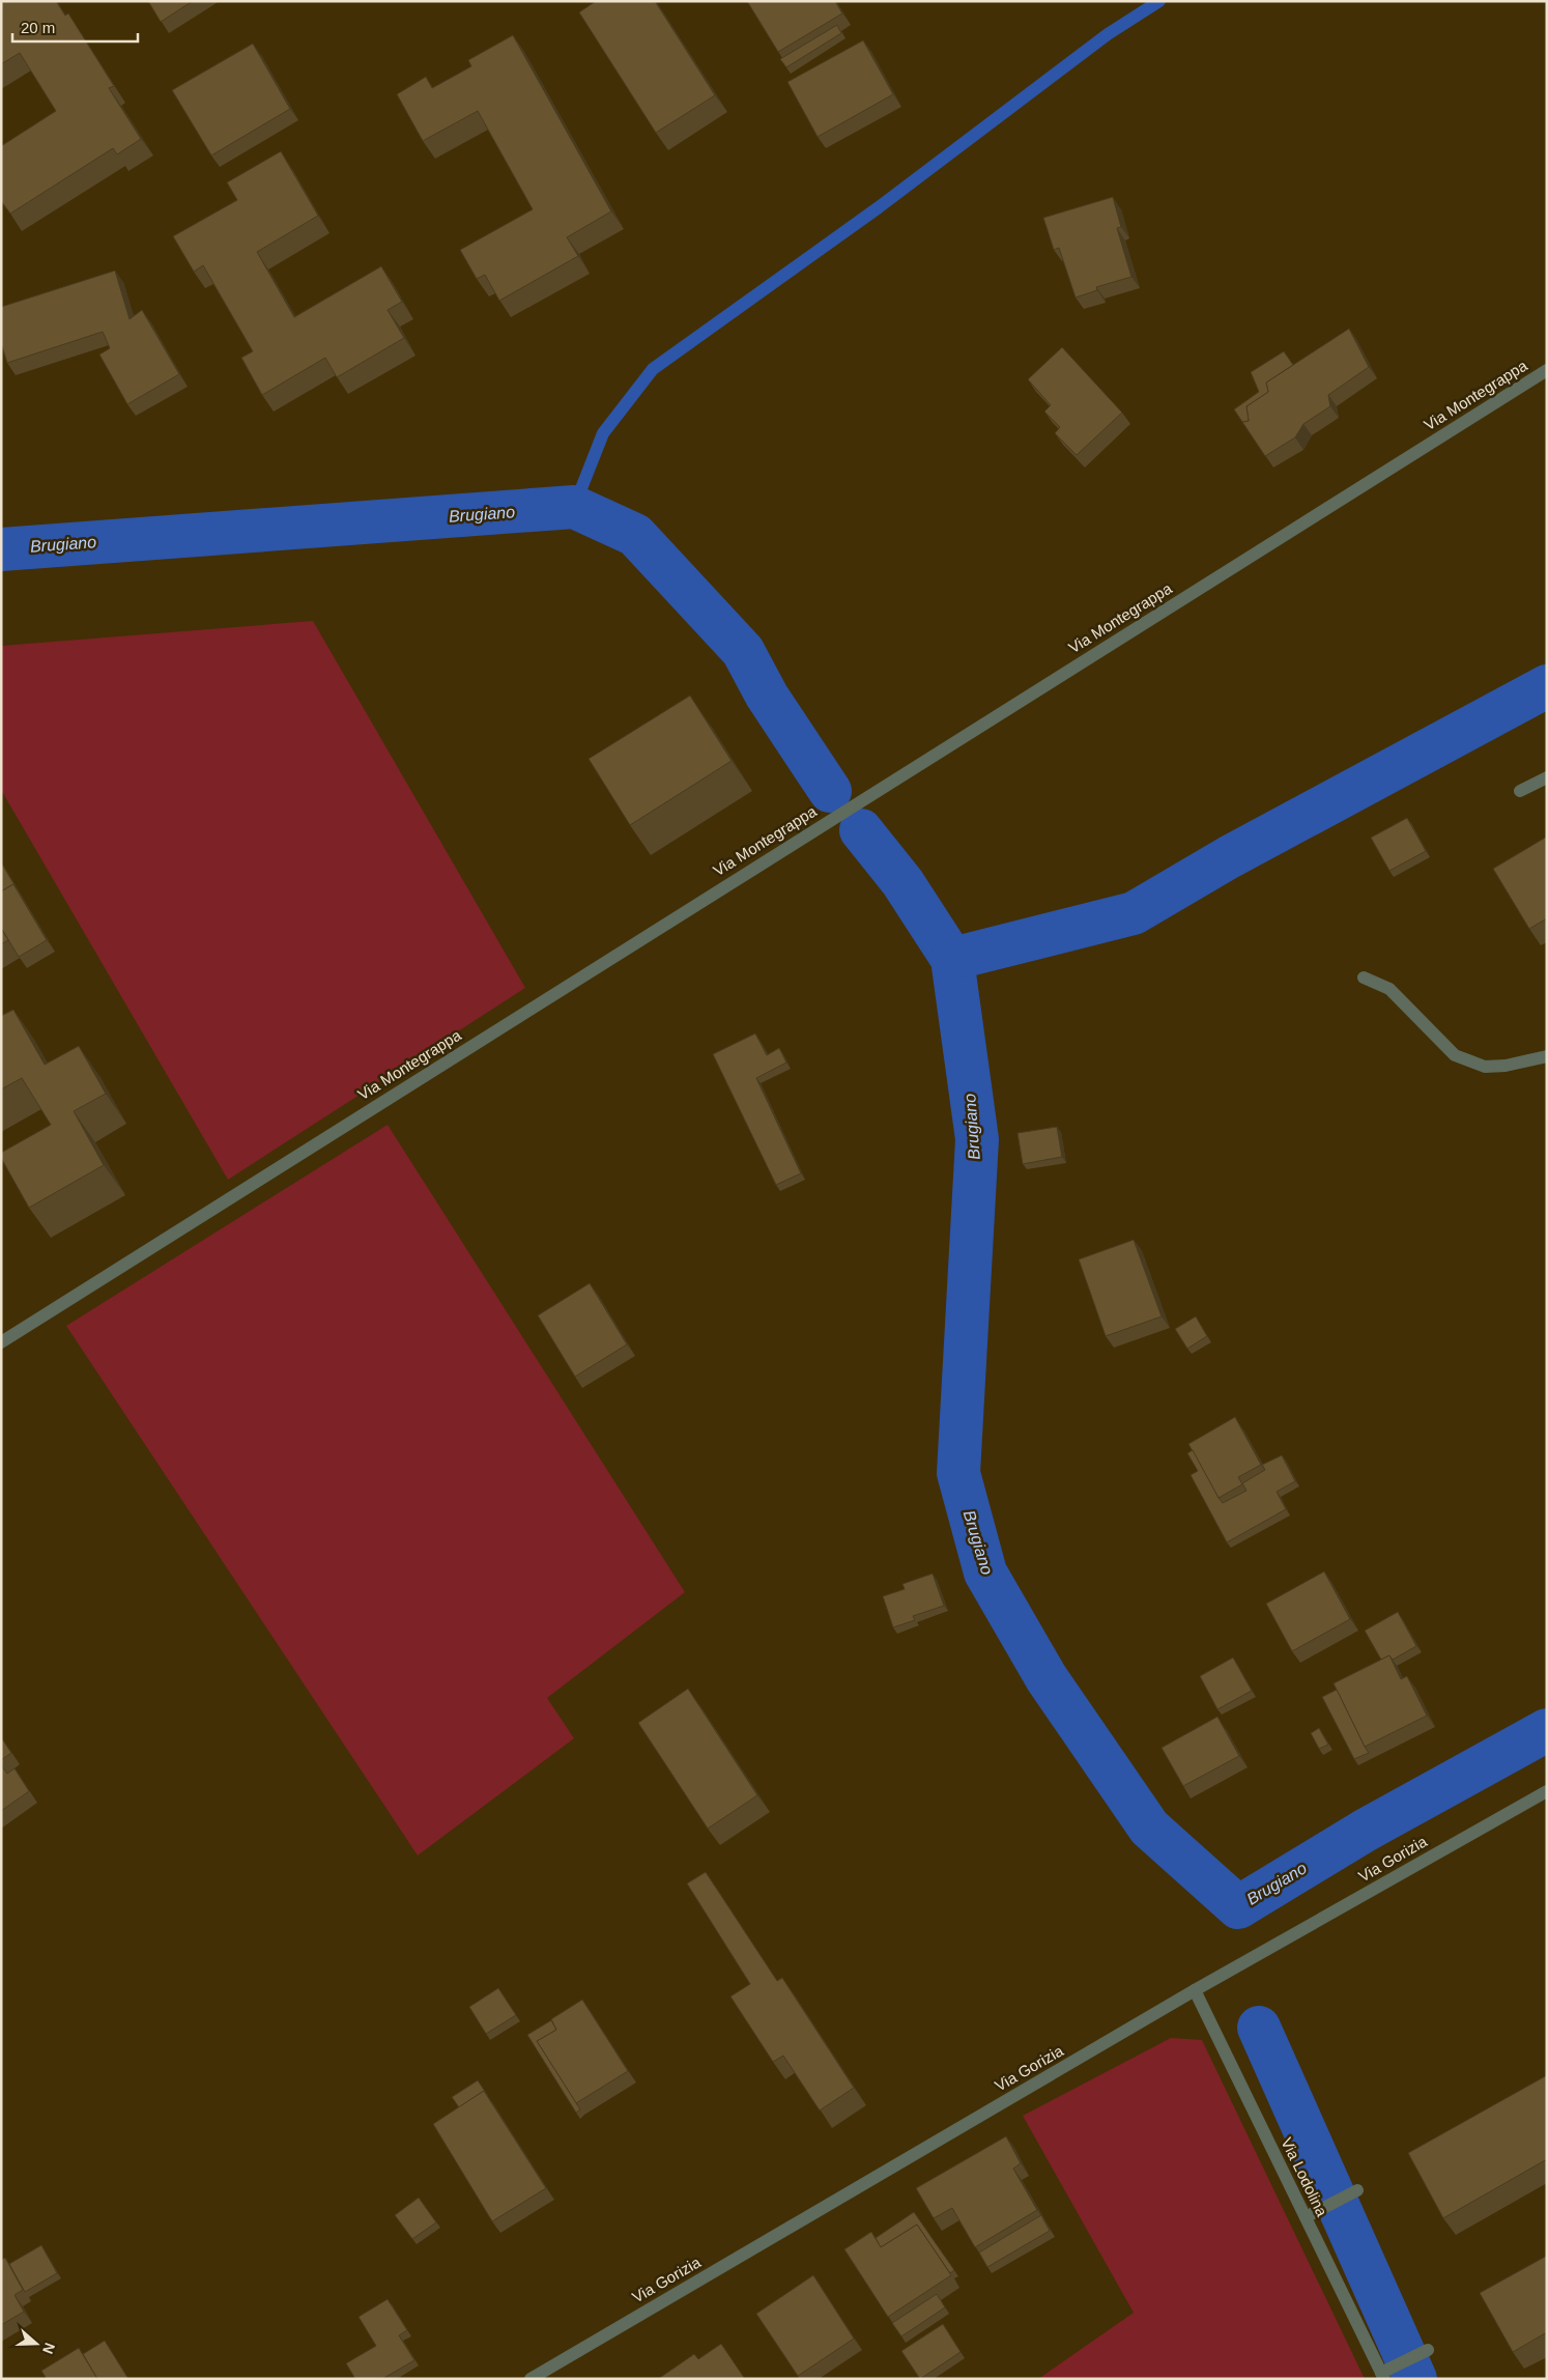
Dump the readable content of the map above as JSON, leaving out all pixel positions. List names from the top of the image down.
{
  "streets": {
    "street": ["Via Montegrappa", "Via Gorizia", "Via Lodolina"]
  },
  "crossings": [
    ["Via Gorizia", "Via Lodolina"]
  ],
  "water": ["Brugiano"],
  "scale_bar": "20 m",
  "north": "right"
}
